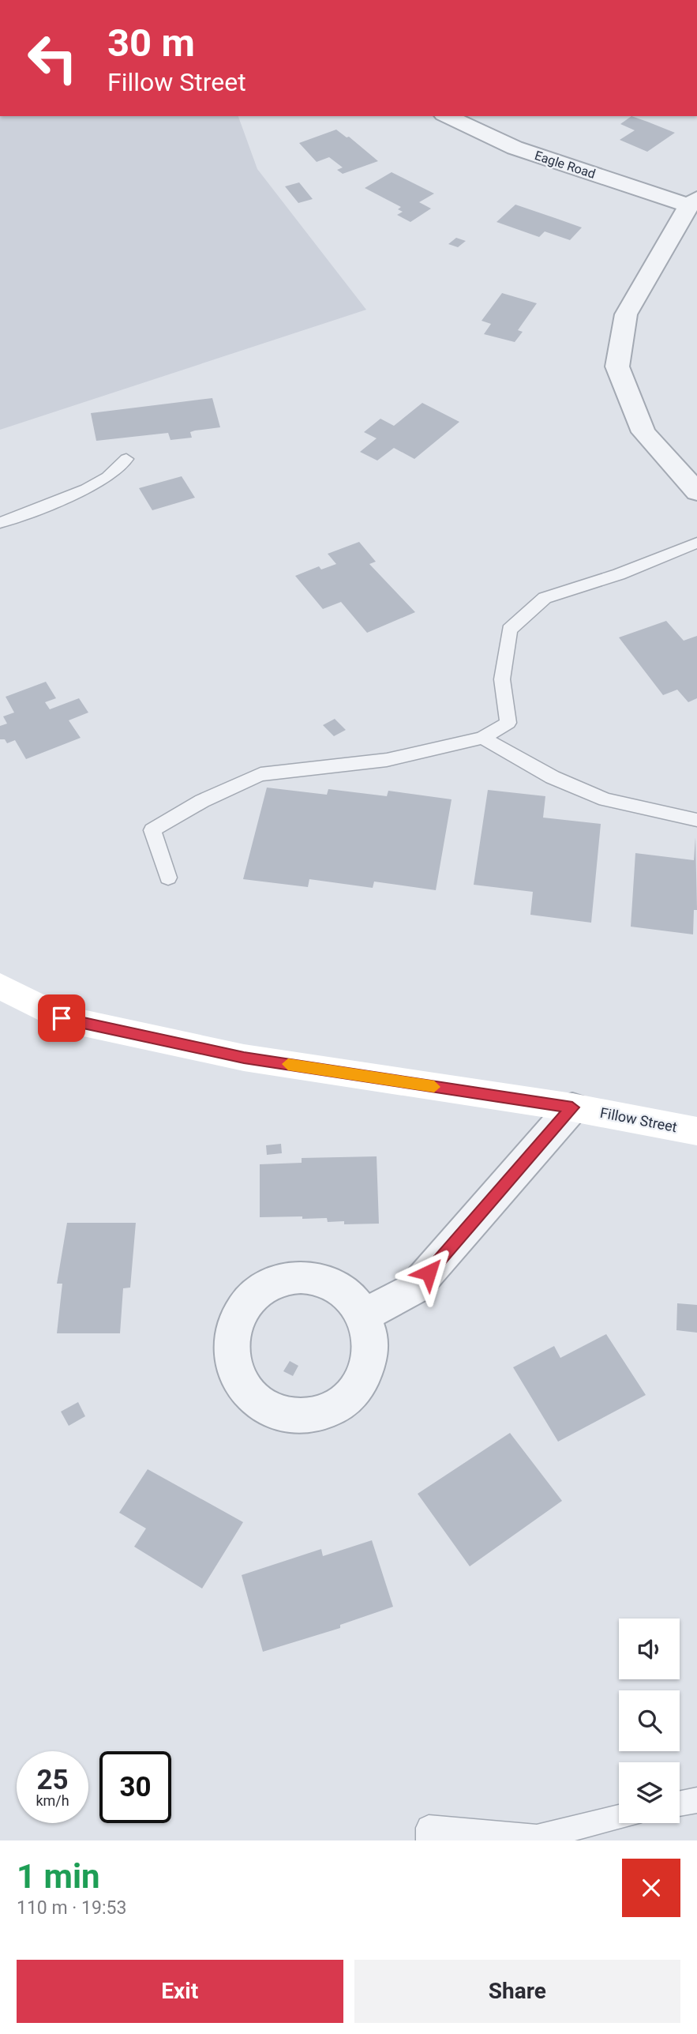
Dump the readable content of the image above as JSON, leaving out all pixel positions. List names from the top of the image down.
{
  "streets": {
    "street": ["Eagle Road", "Fillow Street"]
  },
  "page": {
    "turn": ["30 m", "Fillow Street"],
    "speed": "25 km/h",
    "limit": "30",
    "heading": ["1 min", "110 m · 19:53"],
    "buttons": ["Exit", "Share"]
  }
}
